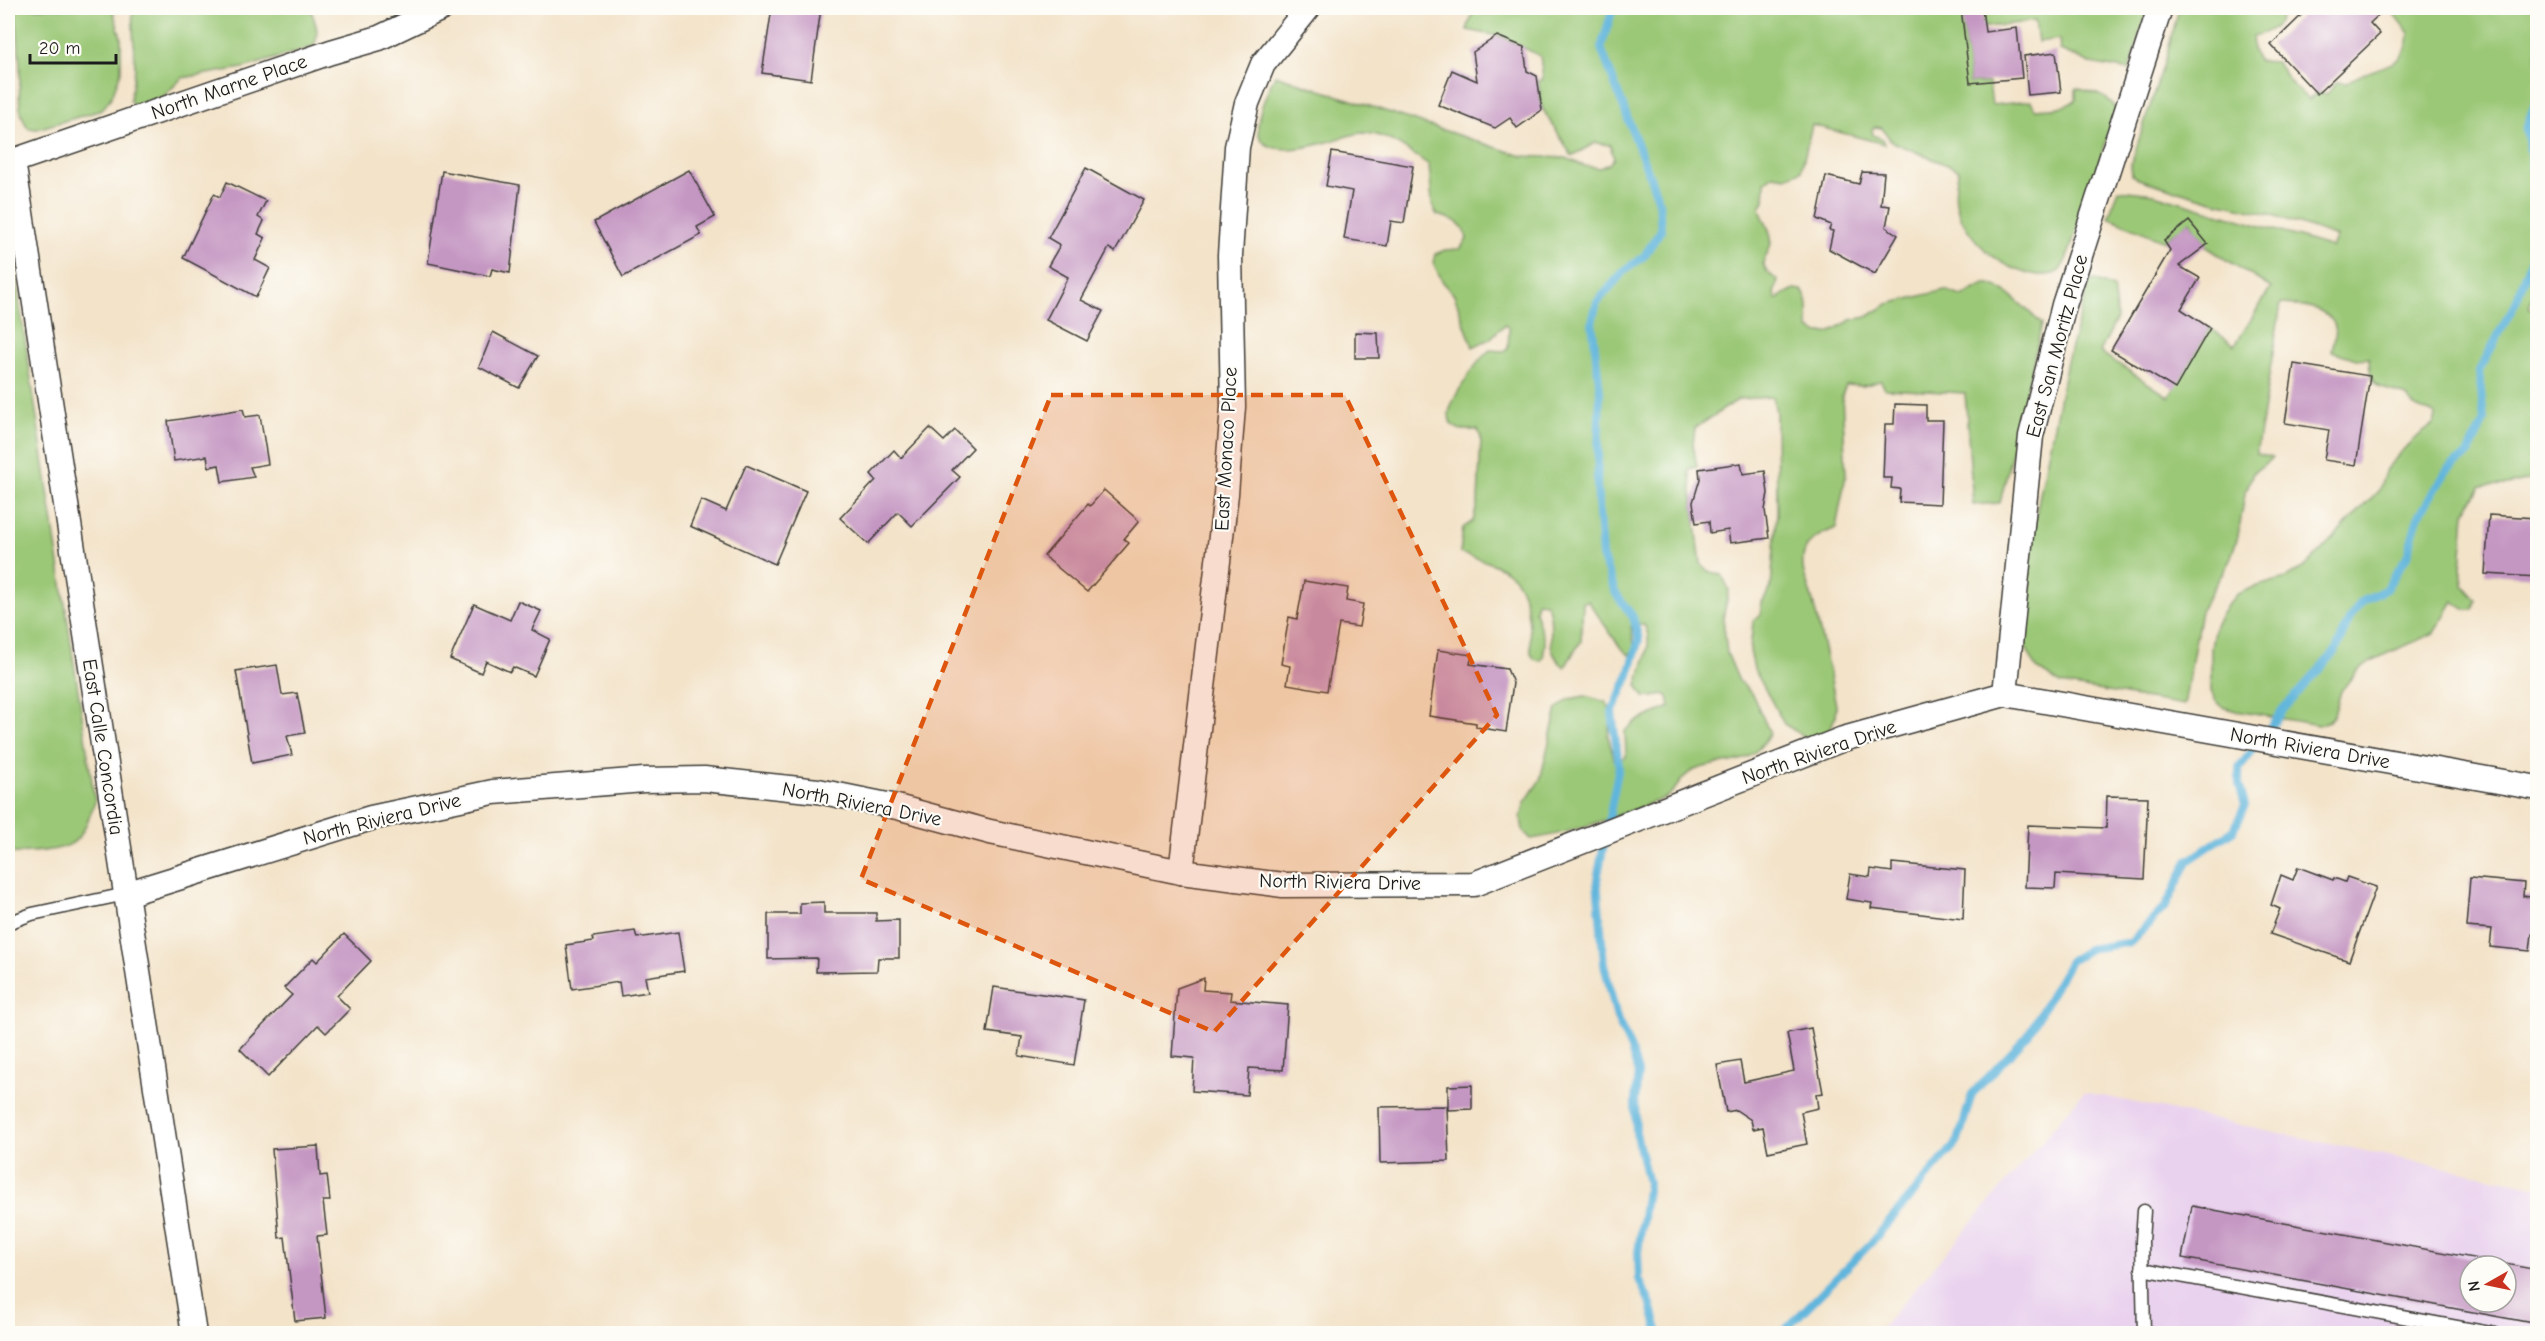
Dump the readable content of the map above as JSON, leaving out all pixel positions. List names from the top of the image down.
{
  "streets": {
    "street": [
      "North Marne Place",
      "East San Moritz Place",
      "East Monaco Place",
      "East Calle Concordia",
      "North Riviera Drive"
    ]
  },
  "crossings": [
    ["North Marne Place", "East Calle Concordia"],
    ["East San Moritz Place", "North Riviera Drive"],
    ["East Monaco Place", "North Riviera Drive"],
    ["East Calle Concordia", "North Riviera Drive"]
  ],
  "scale_bar": "20 m",
  "north": "left"
}
